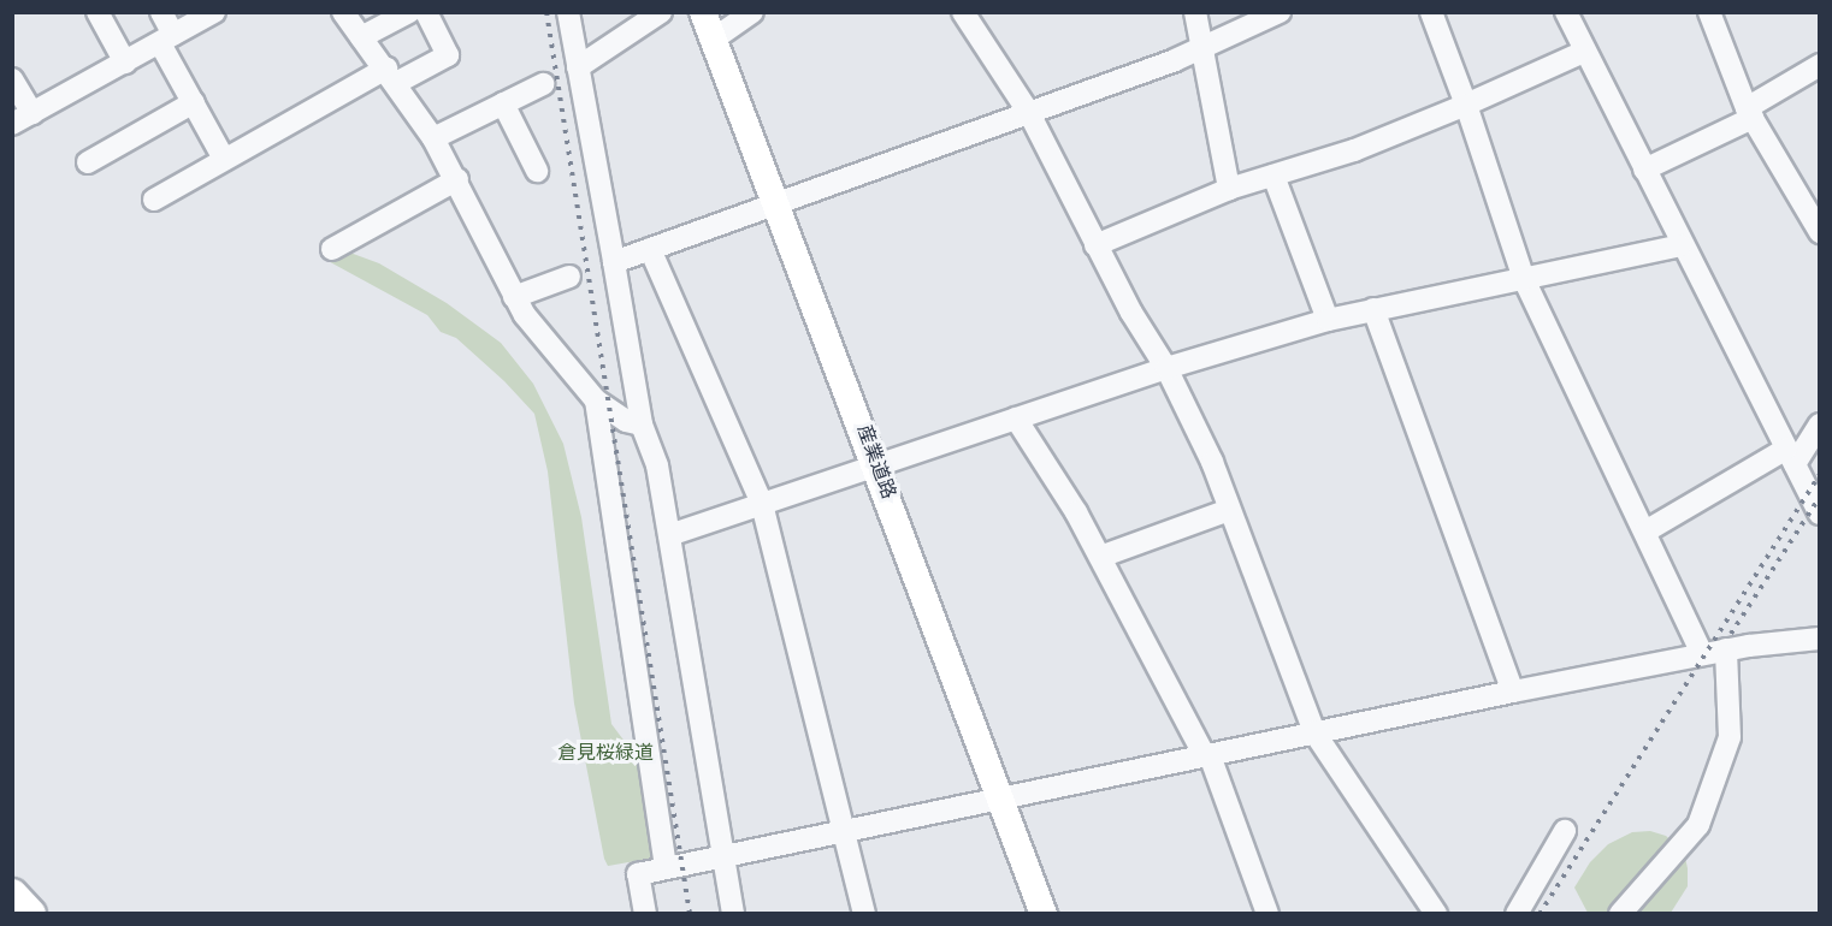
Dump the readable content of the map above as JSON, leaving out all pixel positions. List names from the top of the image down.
{
  "streets": {
    "main road": ["産業道路"]
  },
  "parks": ["倉見桜緑道"]
}
